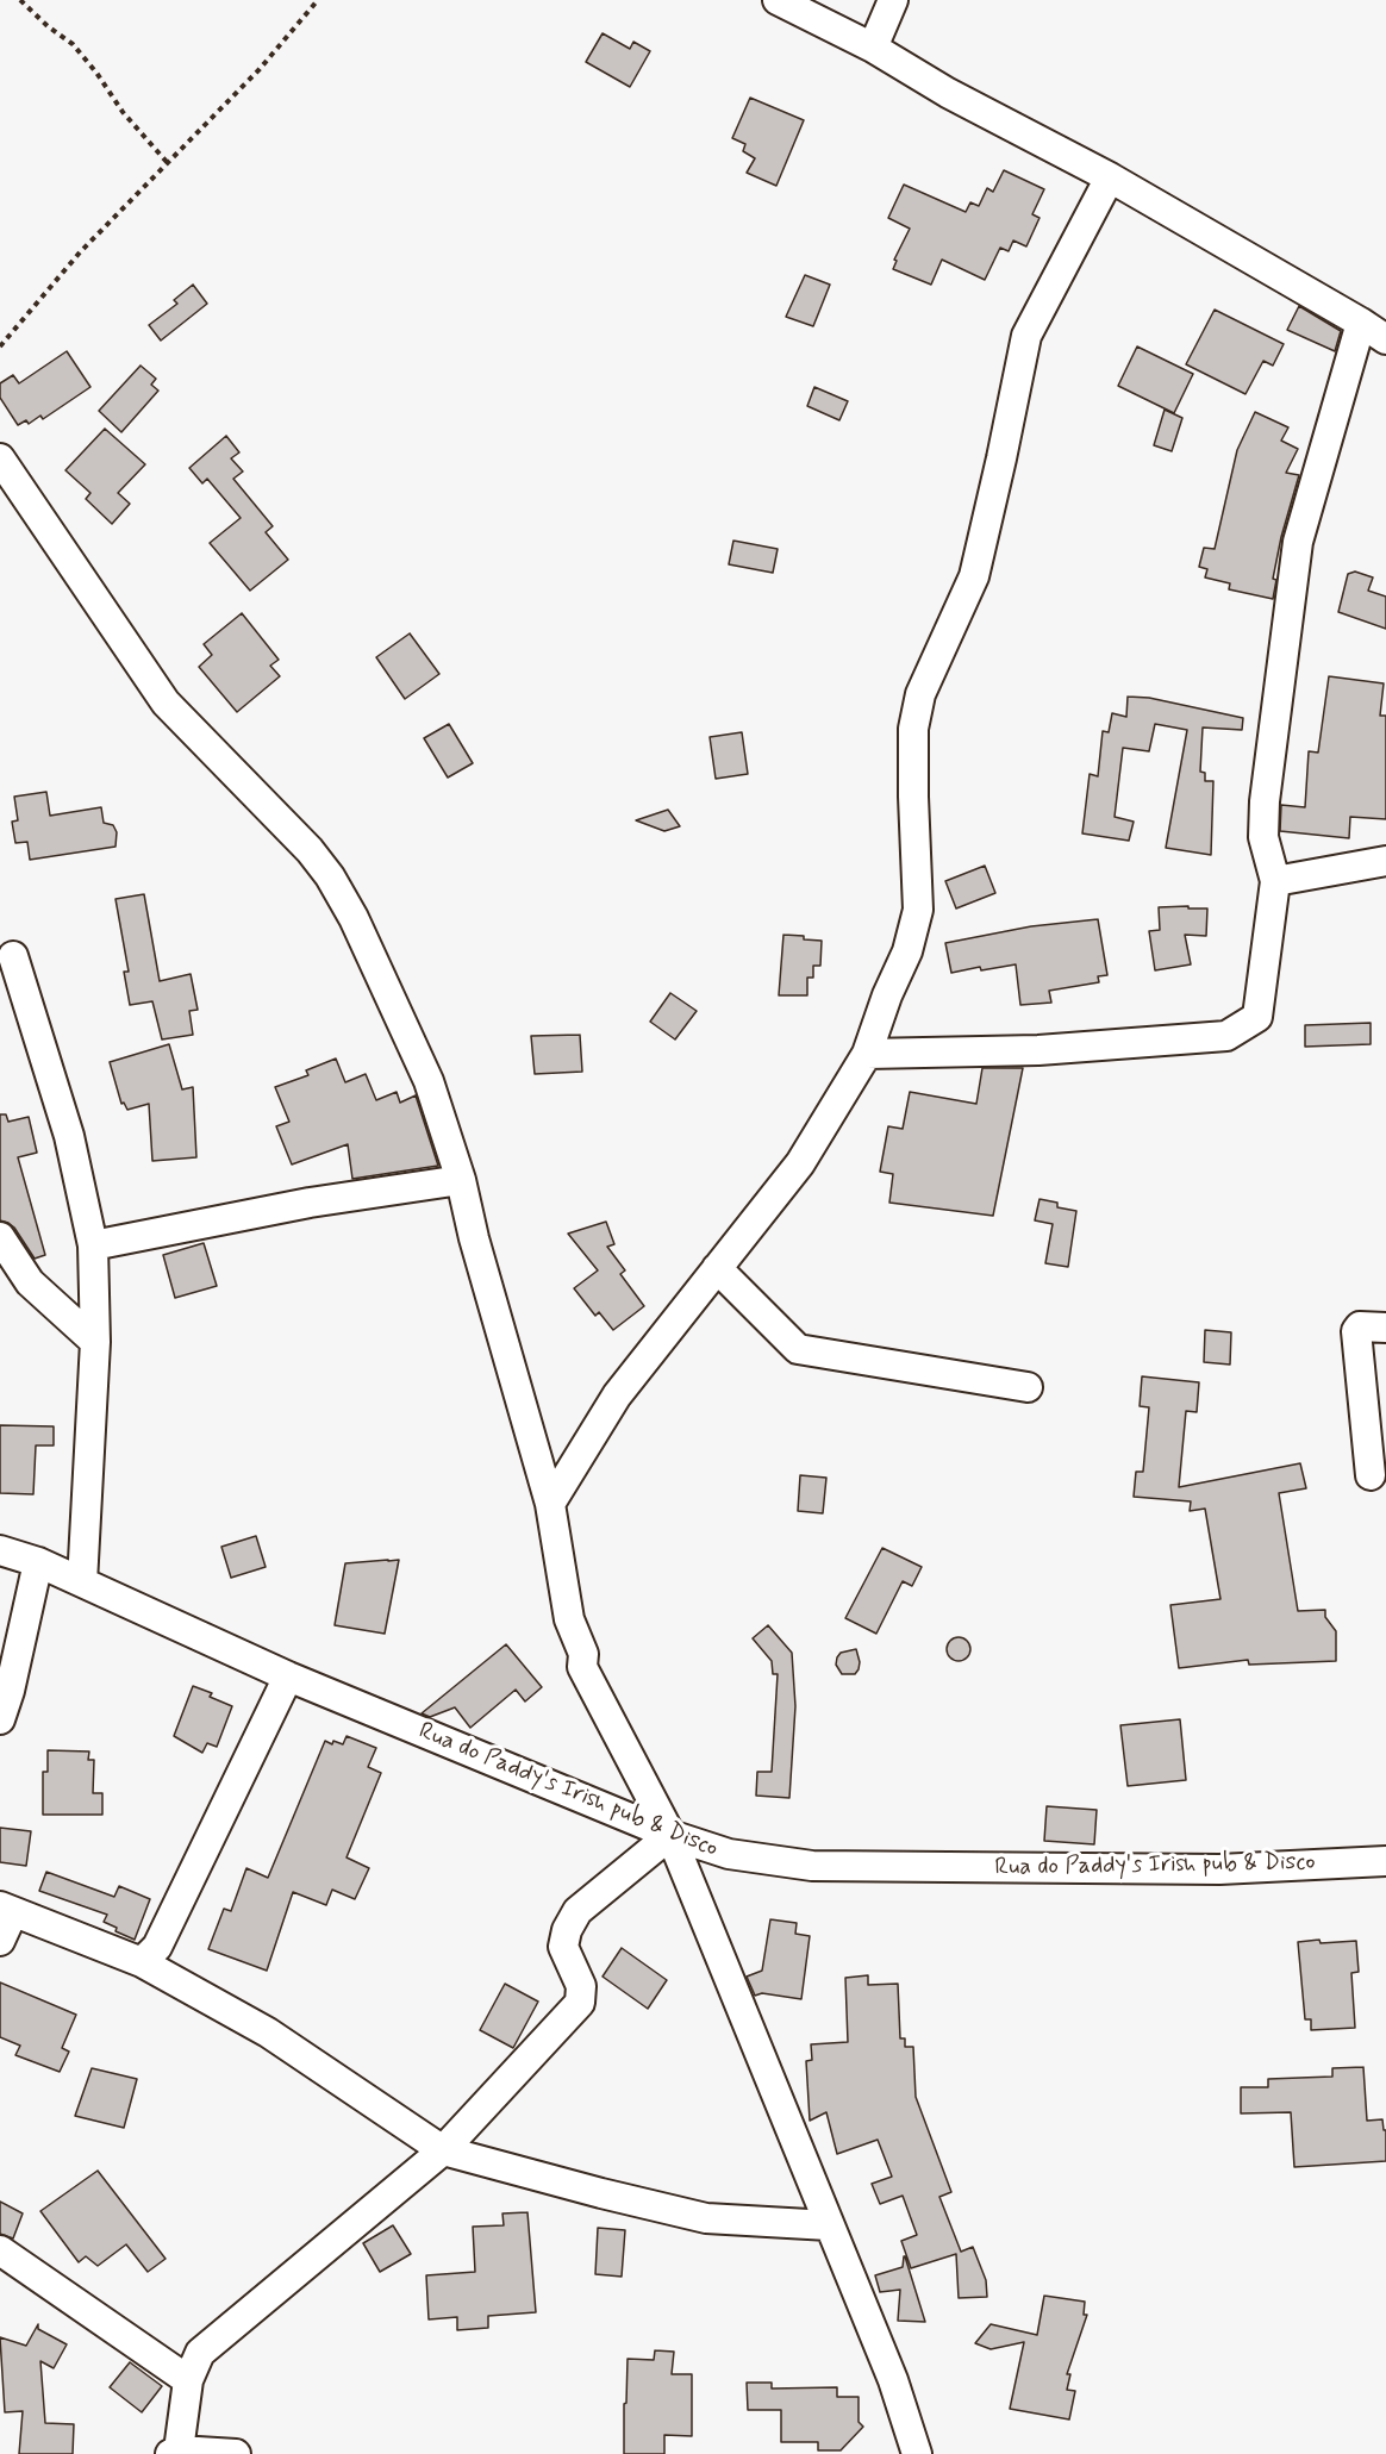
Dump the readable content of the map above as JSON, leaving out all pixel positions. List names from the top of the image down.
{
  "streets": {
    "street": ["Rua do Paddy's Irish pub & Disco"]
  }
}
